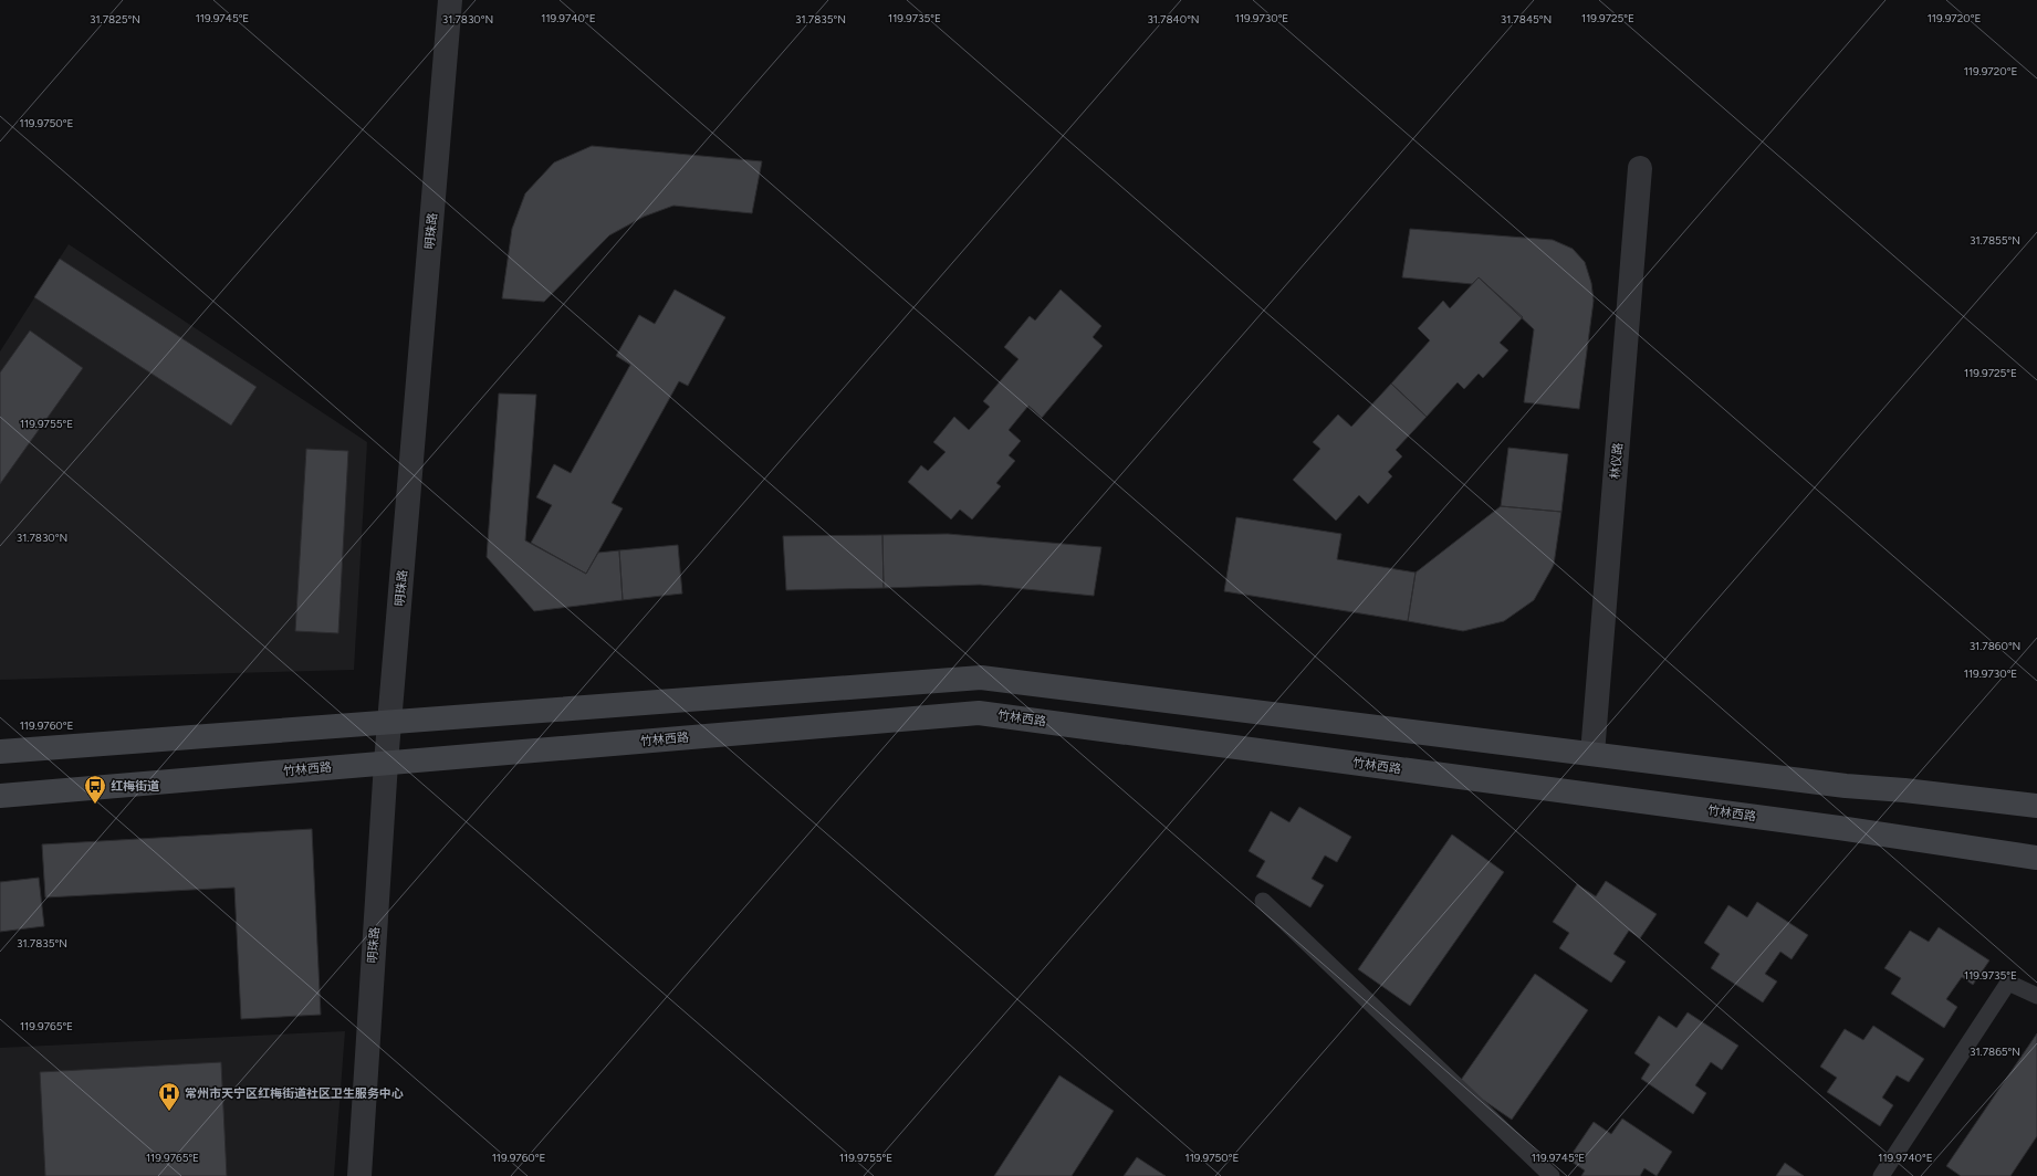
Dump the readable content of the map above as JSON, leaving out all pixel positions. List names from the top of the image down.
{
  "streets": {
    "main road": ["竹林西路"],
    "street": ["明珠路", "林仪路"]
  },
  "crossings": [
    ["明珠路", "竹林西路"]
  ],
  "places": {
    "bus stop": ["红梅街道"],
    "hospital": ["常州市天宁区红梅街道社区卫生服务中心"]
  },
  "coordinates": [
    "119.9735°E",
    "119.9745°E",
    "119.9740°E",
    "119.9730°E",
    "119.9725°E",
    "119.9720°E",
    "31.7825°N",
    "31.7835°N",
    "31.7830°N",
    "31.7840°N",
    "31.7845°N",
    "119.9750°E",
    "31.7855°N",
    "119.9755°E",
    "31.7860°N",
    "119.9760°E",
    "119.9765°E",
    "31.7865°N"
  ]
}
